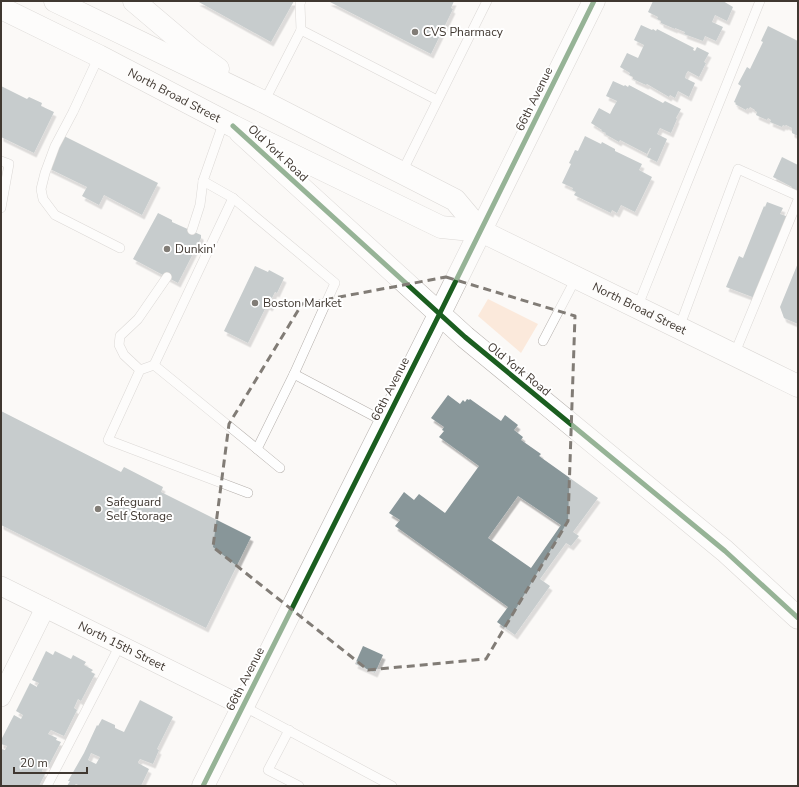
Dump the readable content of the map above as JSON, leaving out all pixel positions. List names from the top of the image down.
{
  "streets": {
    "street": [
      "North Broad Street",
      "66th Avenue",
      "Old York Road",
      "North 15th Street"
    ]
  },
  "crossings": [
    ["North Broad Street", "66th Avenue"],
    ["North Broad Street", "Old York Road"],
    ["66th Avenue", "Old York Road"],
    ["66th Avenue", "North 15th Street"]
  ],
  "places": [
    "CVS Pharmacy",
    "Dunkin'",
    "Boston Market",
    "Safeguard Self Storage"
  ],
  "scale_bar": "20 m"
}
